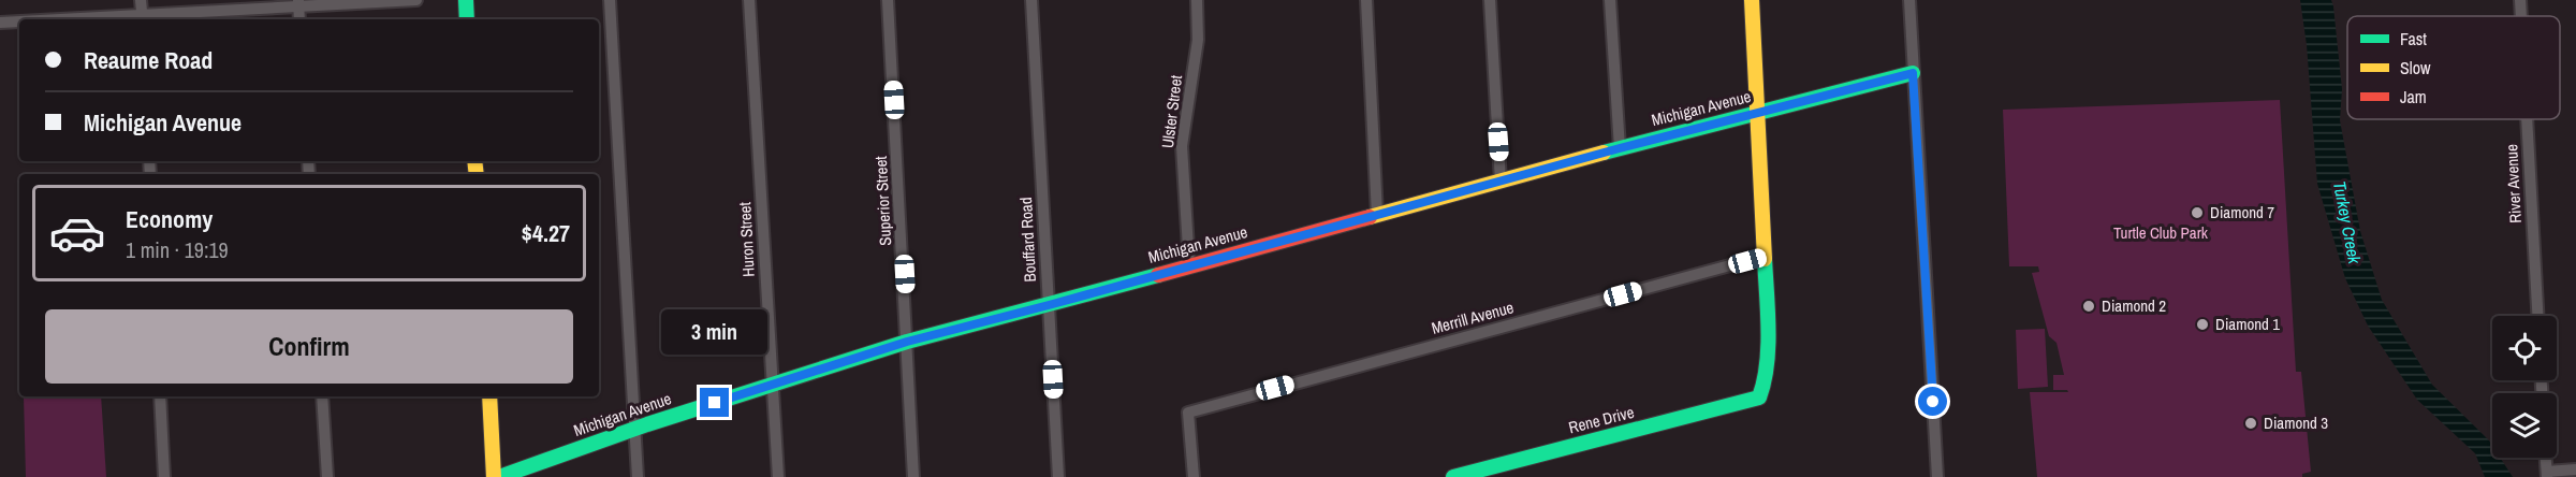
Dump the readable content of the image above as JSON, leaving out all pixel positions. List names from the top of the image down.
{
  "streets": {
    "street": [
      "Michigan Avenue",
      "Ulster Street",
      "River Avenue",
      "Superior Street",
      "Huron Street",
      "Bouffard Road",
      "Merrill Avenue",
      "Rene Drive"
    ]
  },
  "crossings": [
    ["Michigan Avenue", "Ulster Street"],
    ["Michigan Avenue", "Superior Street"],
    ["Michigan Avenue", "Huron Street"],
    ["Michigan Avenue", "Bouffard Road"],
    ["Merrill Avenue", "Rene Drive"]
  ],
  "water": ["Turkey Creek"],
  "parks": ["Turtle Club Park"],
  "places": [
    "Diamond 7",
    "Diamond 2",
    "Diamond 1",
    "Diamond 3"
  ],
  "legend": ["Fast", "Slow", "Jam"],
  "page": {
    "banner": ["Reaume Road", "Michigan Avenue"],
    "list": [
      {
        "name": "Economy",
        "note": "1 min · 19:19",
        "value": "$4.27"
      }
    ],
    "buttons": "Confirm",
    "bubble": "3 min"
  }
}
